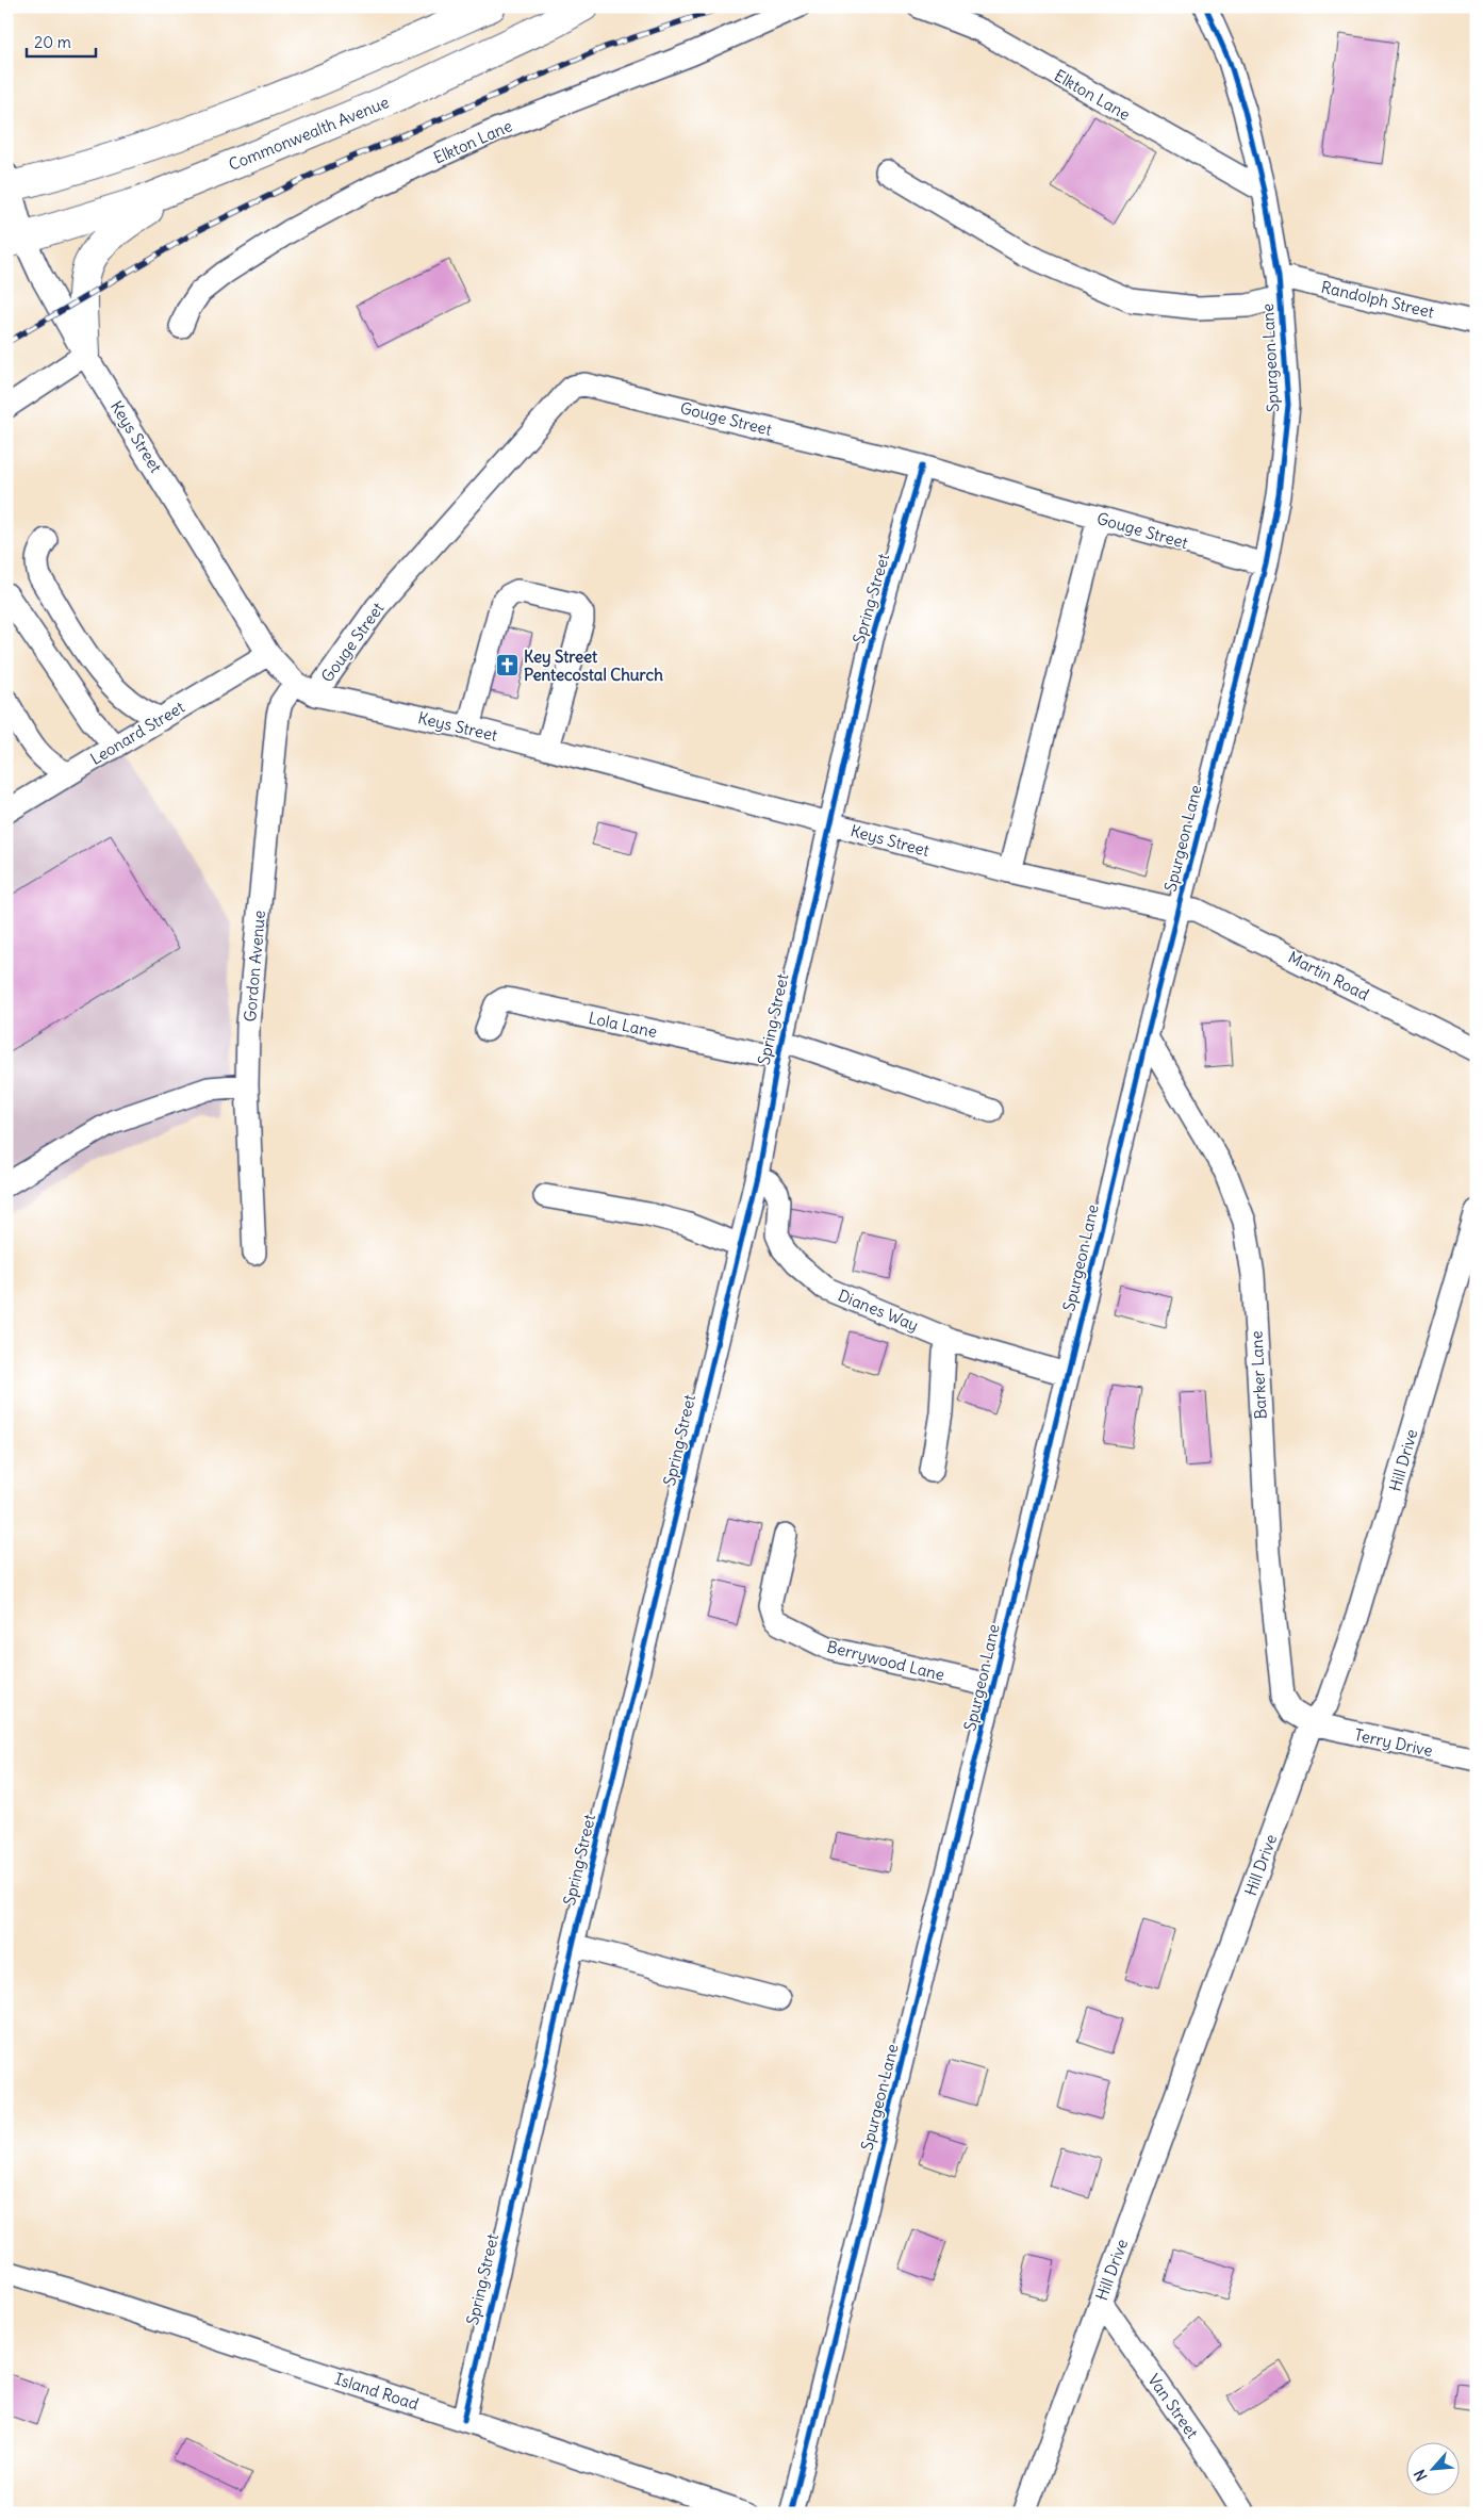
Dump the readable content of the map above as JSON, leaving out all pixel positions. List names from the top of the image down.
{
  "streets": {
    "highway": ["Commonwealth Avenue"],
    "street": [
      "Elkton Lane",
      "Randolph Street",
      "Spurgeon Lane",
      "Gouge Street",
      "Keys Street",
      "Spring Street",
      "Leonard Street",
      "Gordon Avenue",
      "Martin Road",
      "Lola Lane",
      "Dianes Way",
      "Barker Lane",
      "Hill Drive",
      "Berrywood Lane",
      "Terry Drive",
      "Island Road",
      "Van Street"
    ]
  },
  "crossings": [
    ["Elkton Lane", "Spurgeon Lane"],
    ["Commonwealth Avenue", "Keys Street"],
    ["Randolph Street", "Spurgeon Lane"],
    ["Spurgeon Lane", "Gouge Street"],
    ["Spurgeon Lane", "Keys Street"],
    ["Spurgeon Lane", "Martin Road"],
    ["Spurgeon Lane", "Dianes Way"],
    ["Spurgeon Lane", "Barker Lane"],
    ["Spurgeon Lane", "Berrywood Lane"],
    ["Gouge Street", "Keys Street"],
    ["Gouge Street", "Spring Street"],
    ["Keys Street", "Spring Street"],
    ["Keys Street", "Leonard Street"],
    ["Keys Street", "Gordon Avenue"],
    ["Keys Street", "Martin Road"],
    ["Spring Street", "Lola Lane"],
    ["Spring Street", "Dianes Way"],
    ["Spring Street", "Island Road"],
    ["Barker Lane", "Hill Drive"],
    ["Barker Lane", "Terry Drive"],
    ["Hill Drive", "Terry Drive"],
    ["Hill Drive", "Van Street"]
  ],
  "places": {
    "church": ["Key Street Pentecostal Church"]
  },
  "scale_bar": "20 m",
  "north": "bottom left"
}
